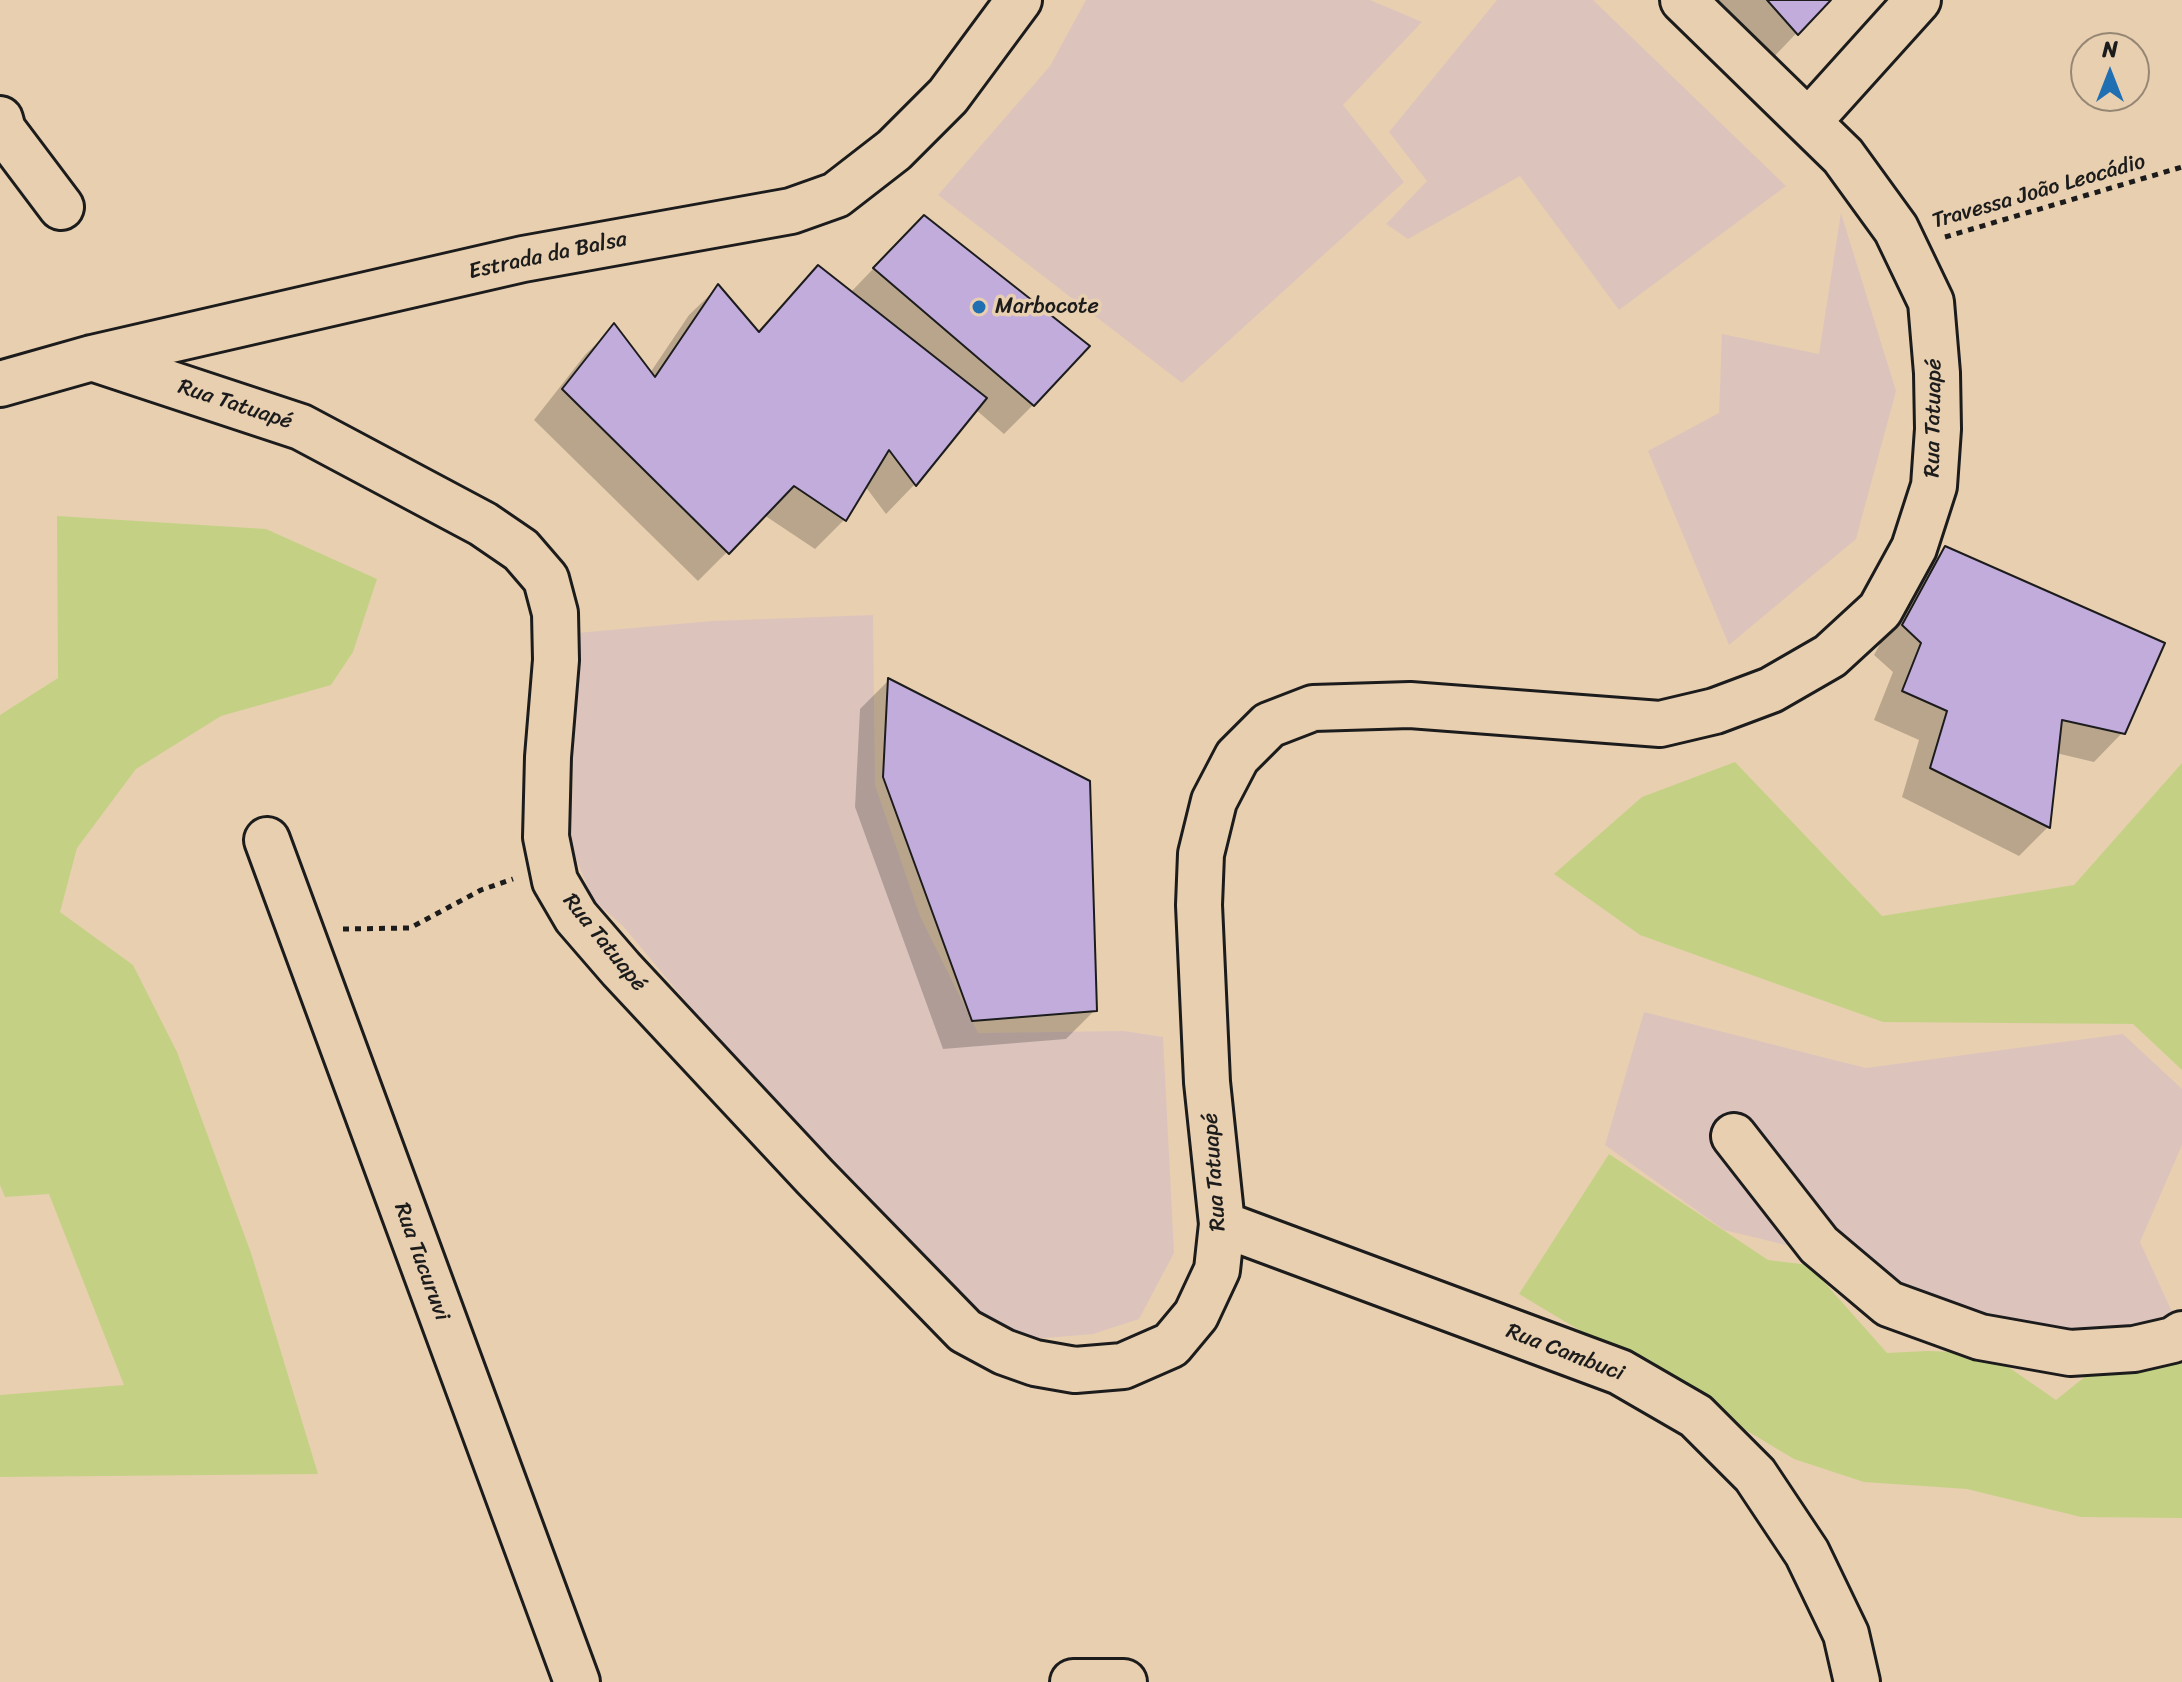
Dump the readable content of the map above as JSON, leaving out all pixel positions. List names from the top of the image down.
{
  "streets": {
    "street": [
      "Estrada da Balsa",
      "Rua Tatuapé",
      "Rua Tucuruvi",
      "Rua Cambuci"
    ],
    "path": ["Travessa João Leocádio"]
  },
  "crossings": [
    ["Travessa João Leocádio", "Rua Tatuapé"],
    ["Estrada da Balsa", "Rua Tatuapé"],
    ["Rua Tatuapé", "Rua Cambuci"]
  ],
  "places": ["Marbocote"],
  "north": "top"
}
